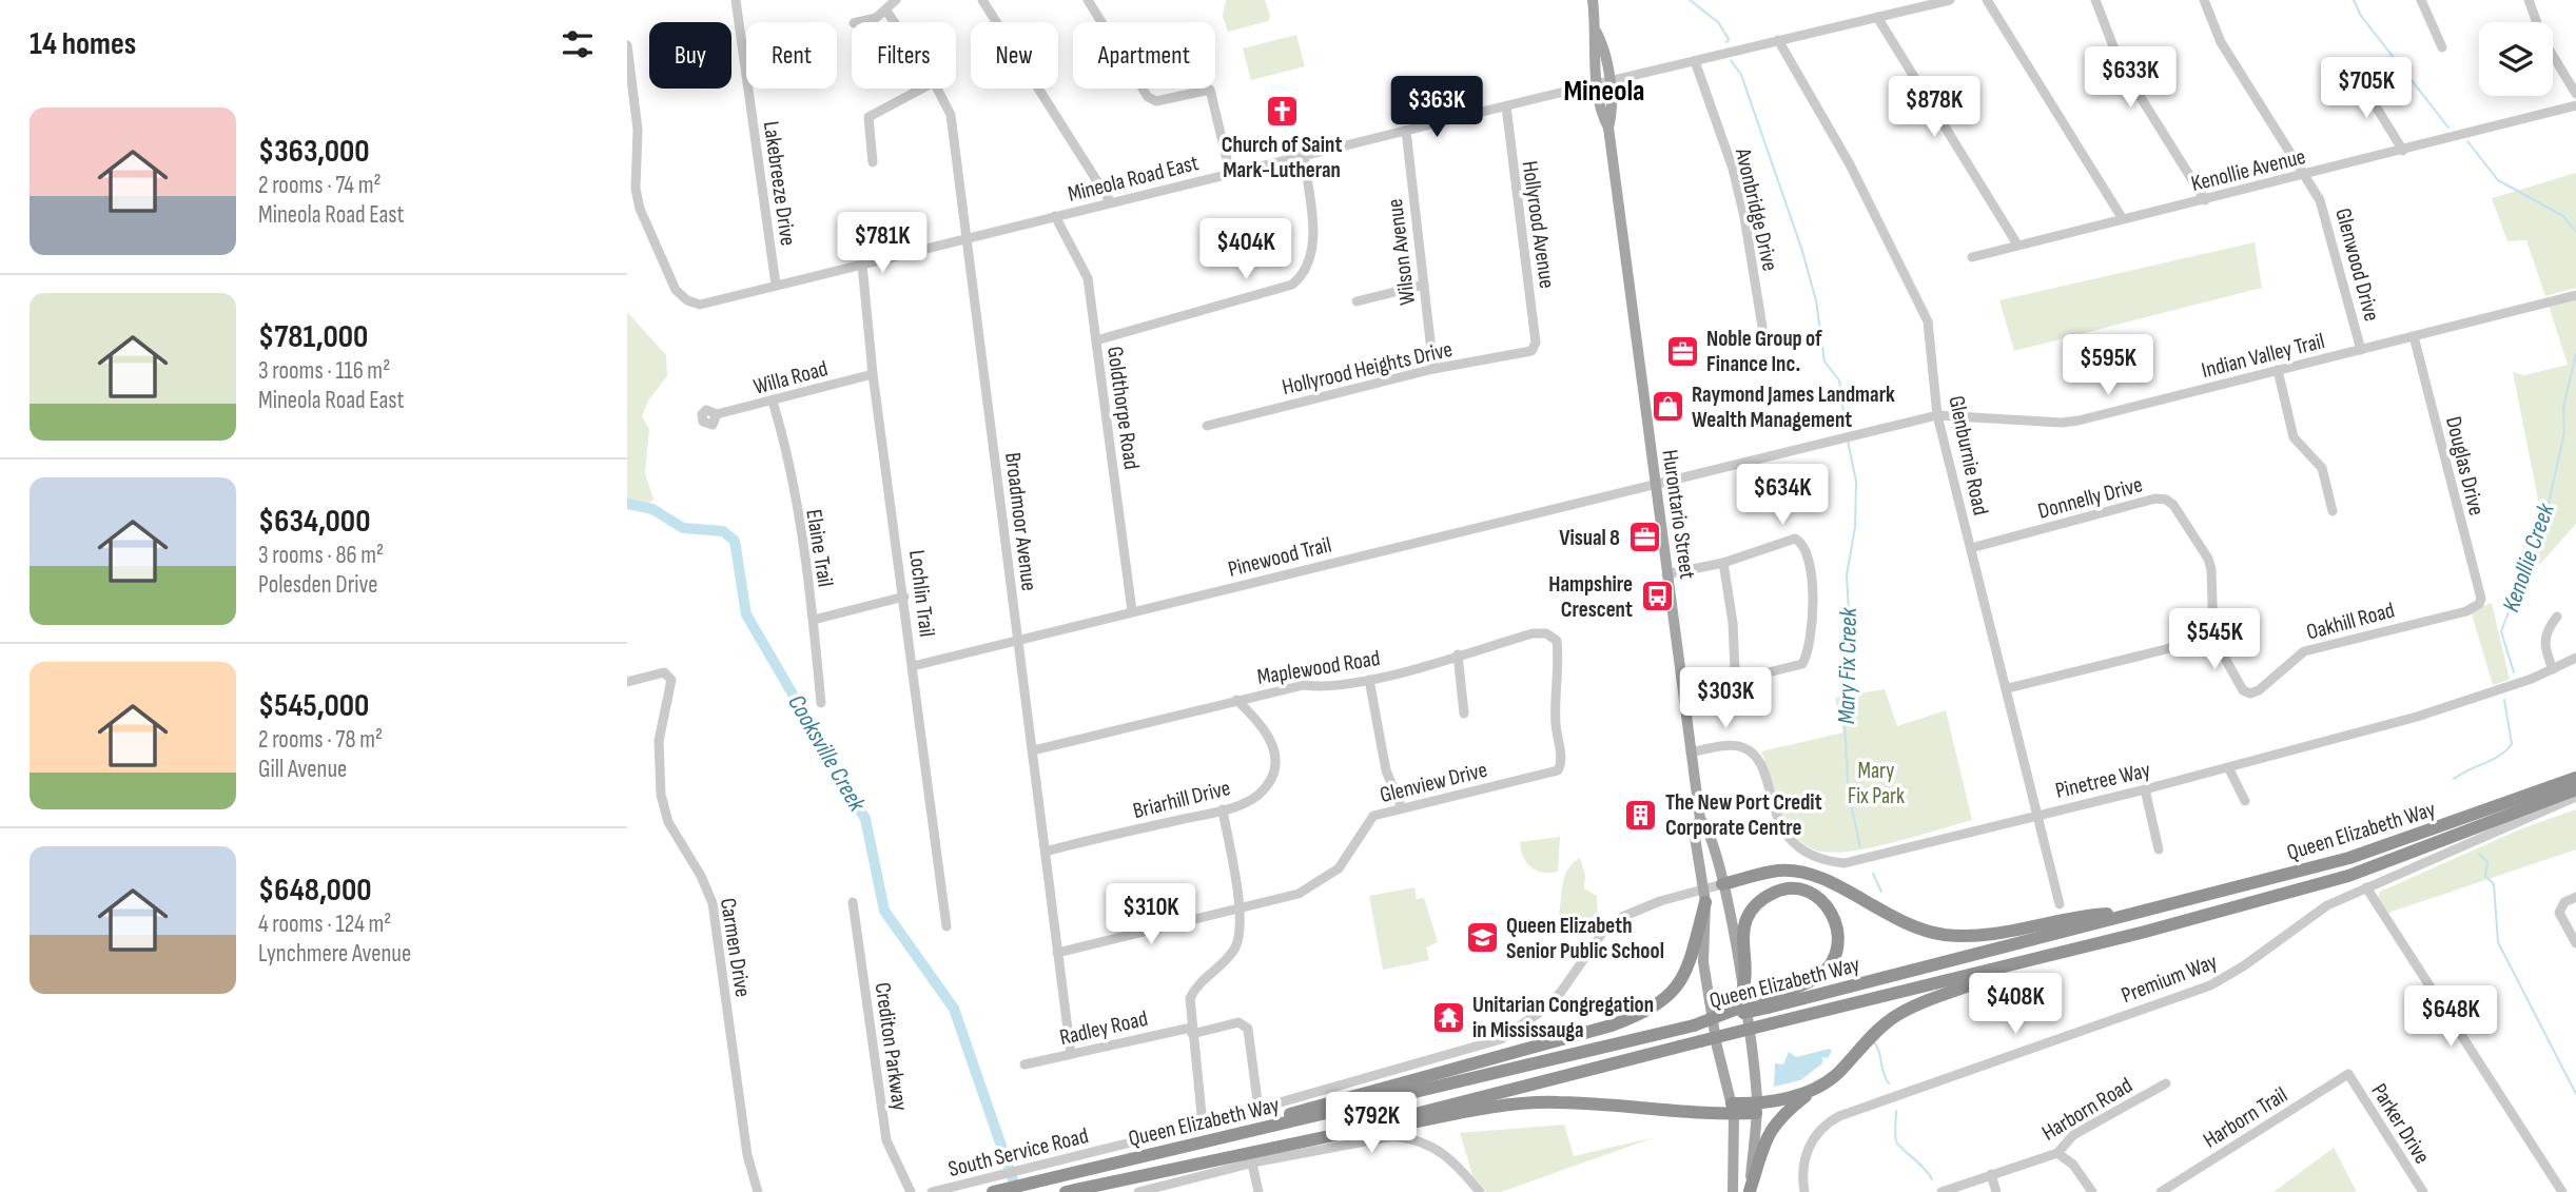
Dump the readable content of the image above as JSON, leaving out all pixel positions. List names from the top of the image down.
{
  "streets": {
    "highway": ["Queen Elizabeth Way"],
    "main road": ["Hurontario Street"],
    "street": [
      "Kenollie Avenue",
      "Mineola Road East",
      "Lakebreeze Drive",
      "Avonbridge Drive",
      "Hollyrood Avenue",
      "Wilson Avenue",
      "Glenwood Drive",
      "Indian Valley Trail",
      "Hollyrood Heights Drive",
      "Willa Road",
      "Goldthorpe Road",
      "Glenburnie Road",
      "Douglas Drive",
      "Donnelly Drive",
      "Broadmoor Avenue",
      "Elaine Trail",
      "Pinewood Trail",
      "Lochlin Trail",
      "Oakhill Road",
      "Maplewood Road",
      "Pinetree Way",
      "Glenview Drive",
      "Briarhill Drive",
      "Carmen Drive",
      "Premium Way",
      "Radley Road",
      "Crediton Parkway",
      "Harborn Road",
      "Harborn Trail",
      "Parker Drive",
      "South Service Road"
    ]
  },
  "crossings": [
    ["Kenollie Avenue", "Glenwood Drive"],
    ["Mineola Road East", "Lakebreeze Drive"],
    ["Mineola Road East", "Avonbridge Drive"],
    ["Mineola Road East", "Hollyrood Avenue"],
    ["Mineola Road East", "Wilson Avenue"],
    ["Mineola Road East", "Goldthorpe Road"],
    ["Mineola Road East", "Glenburnie Road"],
    ["Mineola Road East", "Hurontario Street"],
    ["Mineola Road East", "Broadmoor Avenue"],
    ["Mineola Road East", "Lochlin Trail"],
    ["Hollyrood Avenue", "Hollyrood Heights Drive"],
    ["Wilson Avenue", "Hollyrood Heights Drive"],
    ["Glenwood Drive", "Indian Valley Trail"],
    ["Indian Valley Trail", "Glenburnie Road"],
    ["Indian Valley Trail", "Douglas Drive"],
    ["Indian Valley Trail", "Hurontario Street"],
    ["Indian Valley Trail", "Pinewood Trail"],
    ["Willa Road", "Elaine Trail"],
    ["Willa Road", "Lochlin Trail"],
    ["Goldthorpe Road", "Pinewood Trail"],
    ["Glenburnie Road", "Donnelly Drive"],
    ["Glenburnie Road", "Pinetree Way"],
    ["Douglas Drive", "Oakhill Road"],
    ["Donnelly Drive", "Oakhill Road"],
    ["Hurontario Street", "Pinewood Trail"],
    ["Hurontario Street", "Pinetree Way"],
    ["Hurontario Street", "South Service Road"],
    ["Broadmoor Avenue", "Pinewood Trail"],
    ["Broadmoor Avenue", "Maplewood Road"],
    ["Broadmoor Avenue", "Glenview Drive"],
    ["Broadmoor Avenue", "Briarhill Drive"],
    ["Broadmoor Avenue", "Radley Road"],
    ["Pinewood Trail", "Lochlin Trail"],
    ["Maplewood Road", "Glenview Drive"],
    ["Maplewood Road", "Briarhill Drive"],
    ["Queen Elizabeth Way", "South Service Road"],
    ["Radley Road", "South Service Road"],
    ["Harborn Trail", "Parker Drive"]
  ],
  "districts": ["Mineola"],
  "water": ["Kenollie Creek", "Mary Fix Creek", "Cooksville Creek"],
  "parks": ["Mary Fix Park"],
  "places": {
    "church": ["Church of Saint Mark-Lutheran"],
    "office": ["Noble Group of Finance Inc.", "Visual 8"],
    "shop": ["Raymond James Landmark Wealth Management"],
    "bus stop": ["Hampshire Crescent"],
    "building": ["The New Port Credit Corporate Centre"],
    "school or university": ["Queen Elizabeth Senior Public School"],
    "temple": ["Unitarian Congregation in Mississauga"]
  },
  "page": {
    "heading": "14 homes",
    "chip": [
      "Buy",
      "Rent",
      "Filters",
      "New",
      "Apartment"
    ],
    "price": [
      "$633K",
      "$705K",
      "$363K",
      "$878K",
      "$781K",
      "$404K",
      "$595K",
      "$634K",
      "$545K",
      "$303K",
      "$310K",
      "$408K",
      "$648K",
      "$792K"
    ],
    "list": [
      {
        "name": "$363,000",
        "note": "2 rooms · 74 m² · Mineola Road East"
      },
      {
        "name": "$781,000",
        "note": "3 rooms · 116 m² · Mineola Road East"
      },
      {
        "name": "$634,000",
        "note": "3 rooms · 86 m² · Polesden Drive"
      },
      {
        "name": "$545,000",
        "note": "2 rooms · 78 m² · Gill Avenue"
      },
      {
        "name": "$648,000",
        "note": "4 rooms · 124 m² · Lynchmere Avenue"
      }
    ]
  }
}
